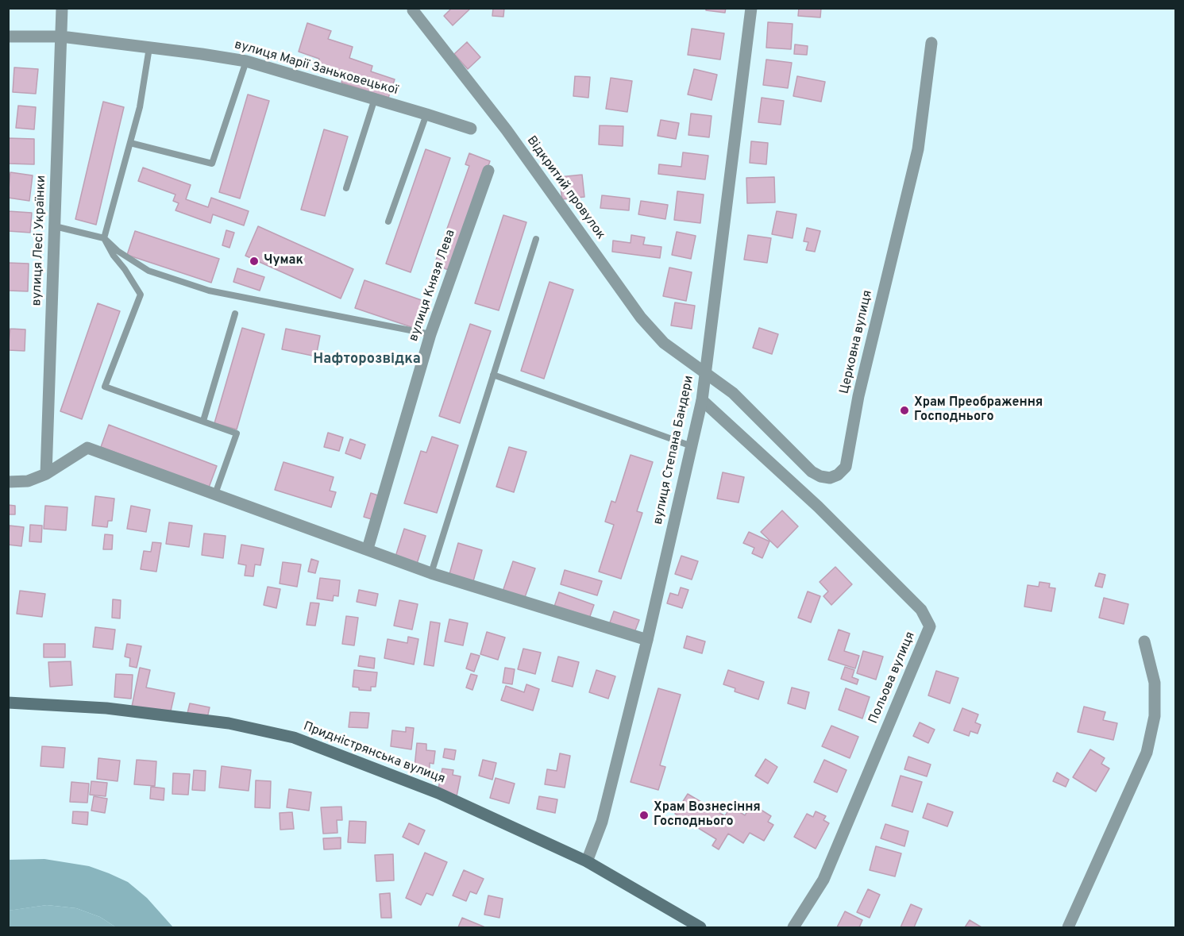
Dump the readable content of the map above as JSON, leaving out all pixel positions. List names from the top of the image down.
{
  "streets": {
    "main road": ["Придністрянська вулиця"],
    "street": [
      "вулиця Марії Заньковецької",
      "Відкритий провулок",
      "вулиця Лесі Українки",
      "вулиця Князя Лева",
      "Церковна вулиця",
      "вулиця Степана Бандери",
      "Польова вулиця"
    ]
  },
  "crossings": [
    ["вулиця Марії Заньковецької", "вулиця Лесі Українки"],
    ["Відкритий провулок", "Церковна вулиця"],
    ["Відкритий провулок", "вулиця Степана Бандери"],
    ["Церковна вулиця", "вулиця Степана Бандери"],
    ["вулиця Степана Бандери", "Польова вулиця"],
    ["вулиця Степана Бандери", "Придністрянська вулиця"]
  ],
  "districts": ["Нафторозвідка"],
  "places": ["Чумак", "Храм Преображення Господнього", "Храм Вознесіння Господнього"]
}
